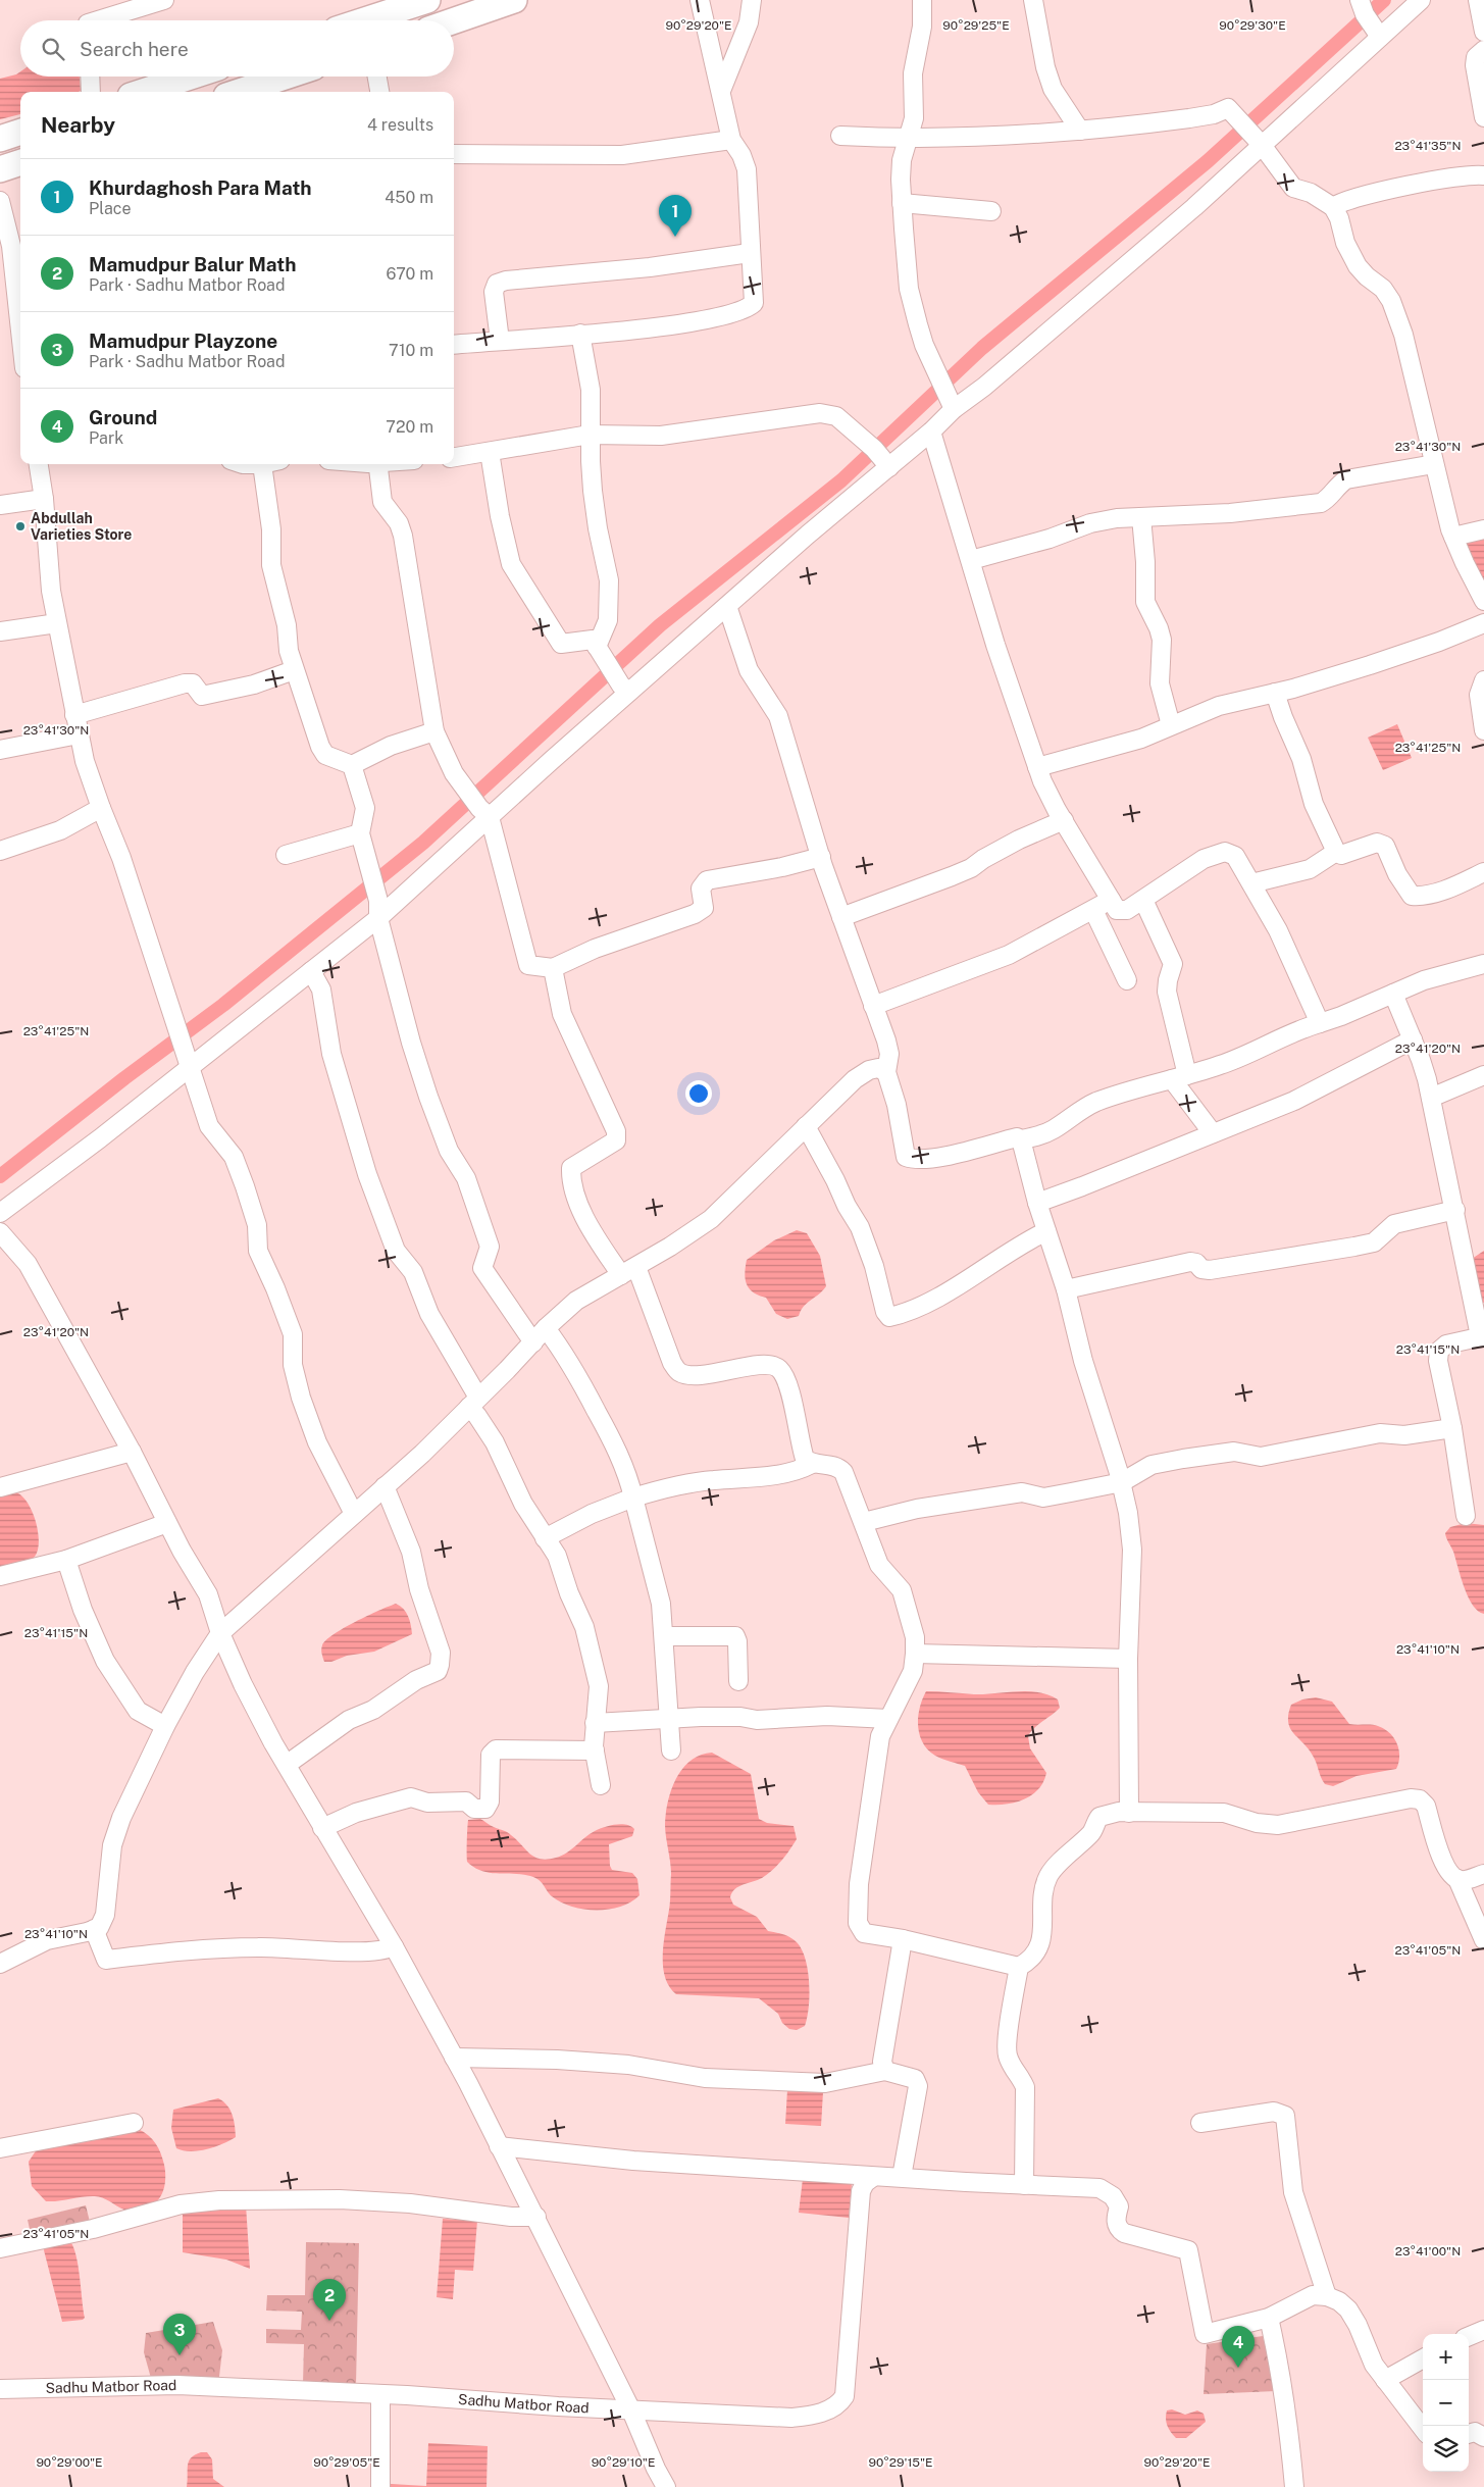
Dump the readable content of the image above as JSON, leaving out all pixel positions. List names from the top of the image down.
{
  "streets": {
    "street": ["Sadhu Matbor Road"]
  },
  "places": ["Abdullah Varieties Store"],
  "page": {
    "search": "Search here",
    "heading": ["Nearby", "4 results"],
    "list": [
      {
        "mark": "1",
        "name": "Khurdaghosh Para Math",
        "note": "Place",
        "value": "450 m"
      },
      {
        "mark": "2",
        "name": "Mamudpur Balur Math",
        "note": "Park · Sadhu Matbor Road",
        "value": "670 m"
      },
      {
        "mark": "3",
        "name": "Mamudpur Playzone",
        "note": "Park · Sadhu Matbor Road",
        "value": "710 m"
      },
      {
        "mark": "4",
        "name": "Ground",
        "note": "Park",
        "value": "720 m"
      }
    ],
    "pins": [
      "1",
      "2",
      "3",
      "4"
    ],
    "map_buttons": ["+", "−"]
  },
  "coordinates": [
    "90°29'20\"E",
    "90°29'25\"E",
    "90°29'30\"E",
    "23°41'35\"N",
    "23°41'30\"N",
    "23°41'25\"N",
    "23°41'20\"N",
    "23°41'15\"N",
    "23°41'10\"N",
    "23°41'05\"N",
    "23°41'00\"N",
    "90°29'00\"E",
    "90°29'05\"E",
    "90°29'10\"E",
    "90°29'15\"E"
  ]
}
